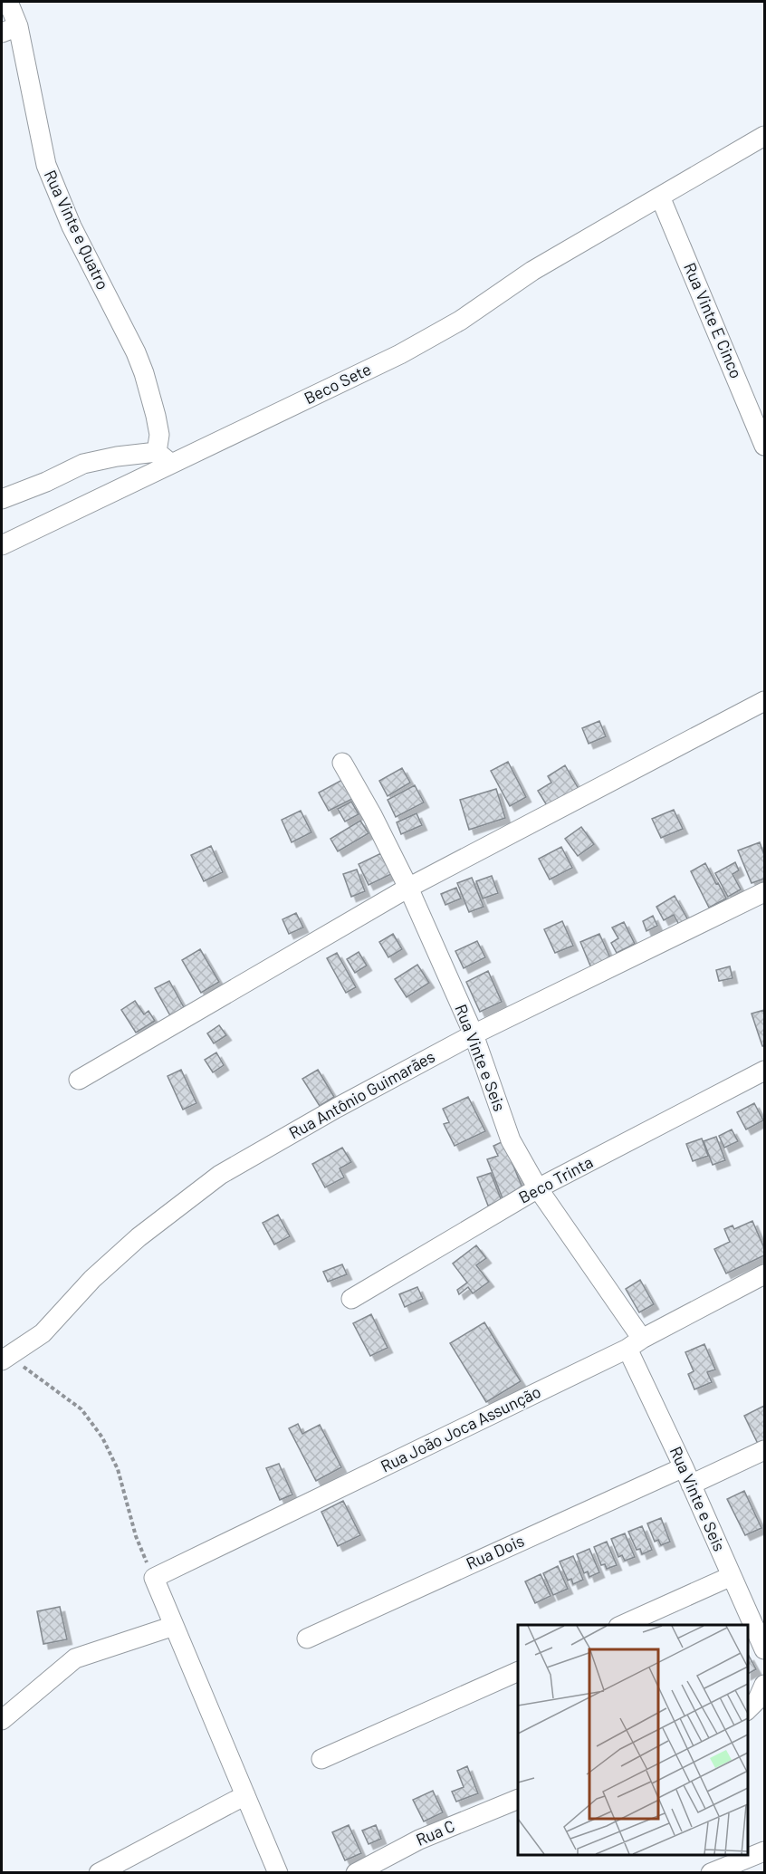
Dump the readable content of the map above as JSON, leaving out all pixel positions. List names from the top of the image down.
{
  "streets": {
    "street": [
      "Rua Vinte e Quatro",
      "Rua Vinte E Cinco",
      "Beco Sete",
      "Rua Vinte e Seis",
      "Rua Antônio Guimarães",
      "Beco Trinta",
      "Rua João Joca Assunção",
      "Rua Dois",
      "Rua C"
    ]
  },
  "crossings": [
    ["Rua Vinte E Cinco", "Beco Sete"],
    ["Rua Vinte e Seis", "Rua Antônio Guimarães"],
    ["Rua Vinte e Seis", "Beco Trinta"],
    ["Rua Vinte e Seis", "Rua João Joca Assunção"],
    ["Rua Vinte e Seis", "Rua Dois"]
  ]
}
